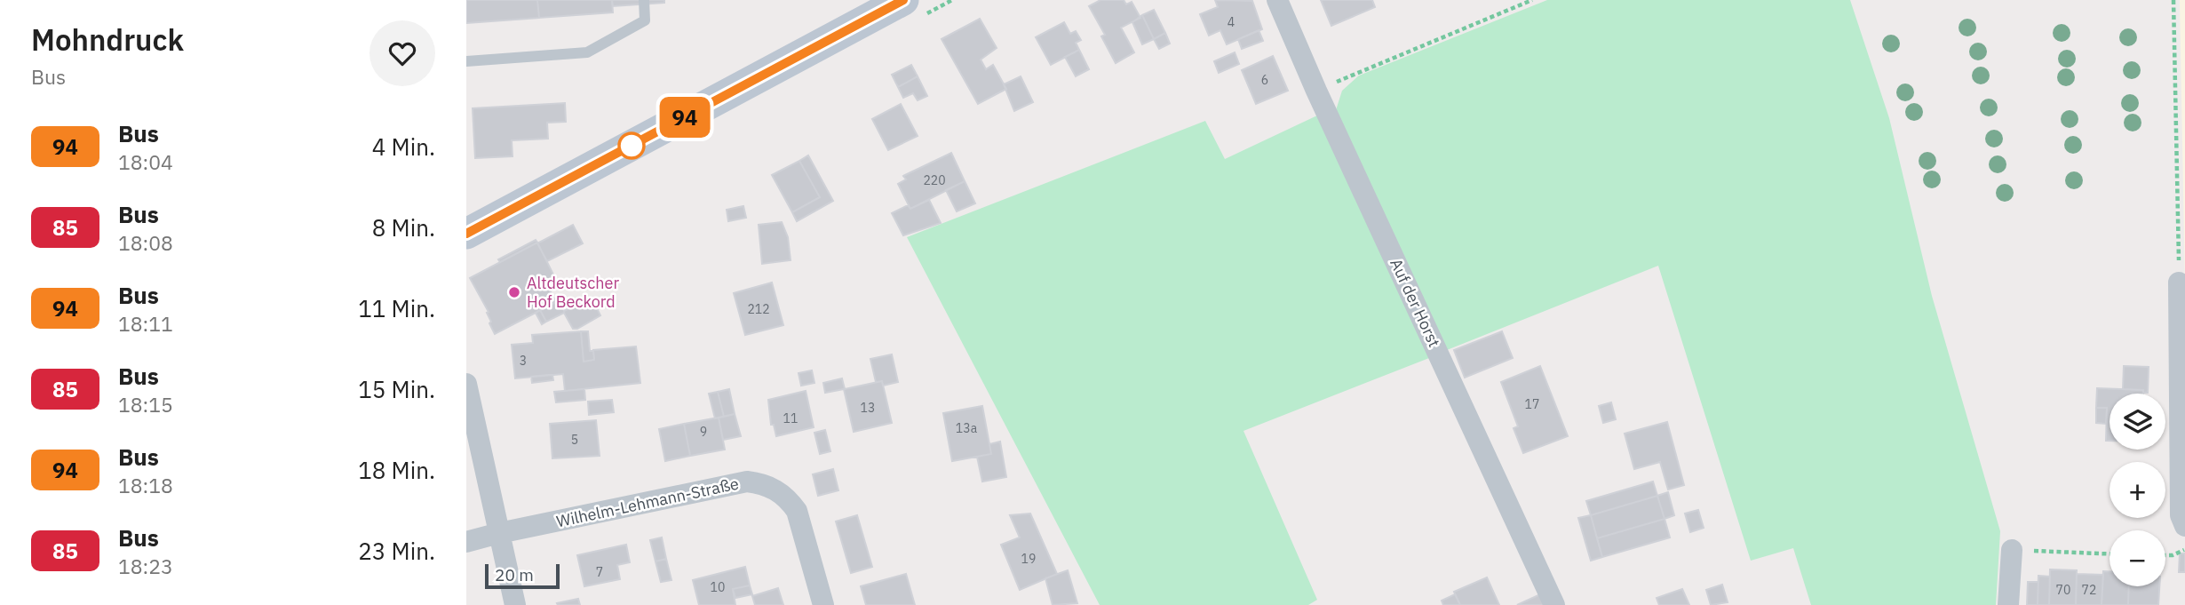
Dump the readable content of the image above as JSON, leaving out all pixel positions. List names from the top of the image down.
{
  "streets": {
    "street": ["Auf der Horst", "Wilhelm-Lehmann-Straße"]
  },
  "places": ["Altdeutscher Hof Beckord"],
  "lines": ["bus line 94"],
  "house_numbers": [
    "4",
    "6",
    "220",
    "212",
    "3",
    "17",
    "13",
    "11",
    "13a",
    "9",
    "5",
    "19",
    "7",
    "10",
    "70",
    "72"
  ],
  "scale_bar": "20 m",
  "page": {
    "heading": ["Mohndruck", "Bus"],
    "on_map": "94",
    "list": [
      {
        "mark": "94",
        "name": "Bus",
        "note": "18:04",
        "value": "4 Min."
      },
      {
        "mark": "85",
        "name": "Bus",
        "note": "18:08",
        "value": "8 Min."
      },
      {
        "mark": "94",
        "name": "Bus",
        "note": "18:11",
        "value": "11 Min."
      },
      {
        "mark": "85",
        "name": "Bus",
        "note": "18:15",
        "value": "15 Min."
      },
      {
        "mark": "94",
        "name": "Bus",
        "note": "18:18",
        "value": "18 Min."
      },
      {
        "mark": "85",
        "name": "Bus",
        "note": "18:23",
        "value": "23 Min."
      }
    ],
    "map_buttons": ["+", "−"],
    "scale": "20 m"
  }
}
